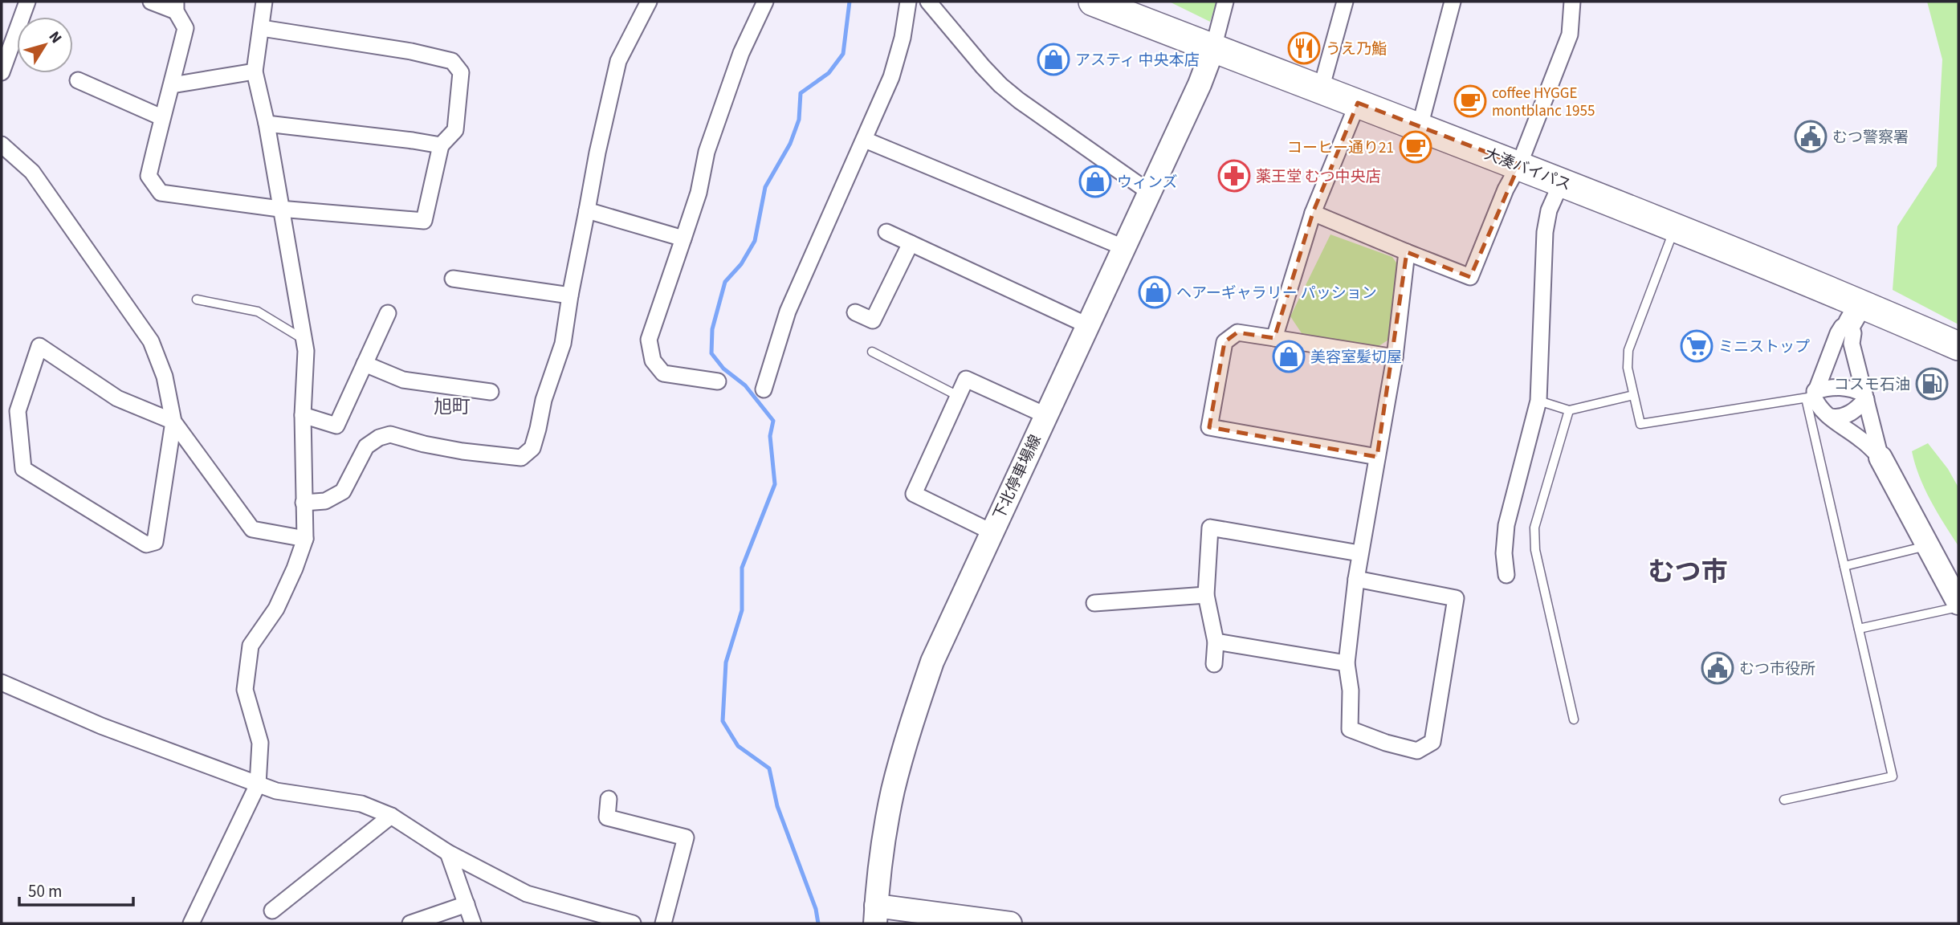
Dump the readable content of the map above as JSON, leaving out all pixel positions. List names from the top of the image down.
{
  "streets": {
    "highway": ["大湊バイパス"],
    "main road": ["下北停車場線"]
  },
  "crossings": [
    ["大湊バイパス", "下北停車場線"]
  ],
  "districts": ["旭町", "むつ市"],
  "places": {
    "restaurant": ["うえ乃鮨"],
    "shop": [
      "アスティ 中央本店",
      "ウィンズ",
      "ヘアーギャラリー パッション",
      "美容室髪切屋"
    ],
    "cafe": ["coffee HYGGE montblanc 1955", "コーヒー通り21"],
    "public building": ["むつ警察署", "むつ市役所"],
    "pharmacy": ["薬王堂 むつ中央店"],
    "supermarket": ["ミニストップ"],
    "fuel station": ["コスモ石油"]
  },
  "scale_bar": "50 m",
  "north": "top right"
}
